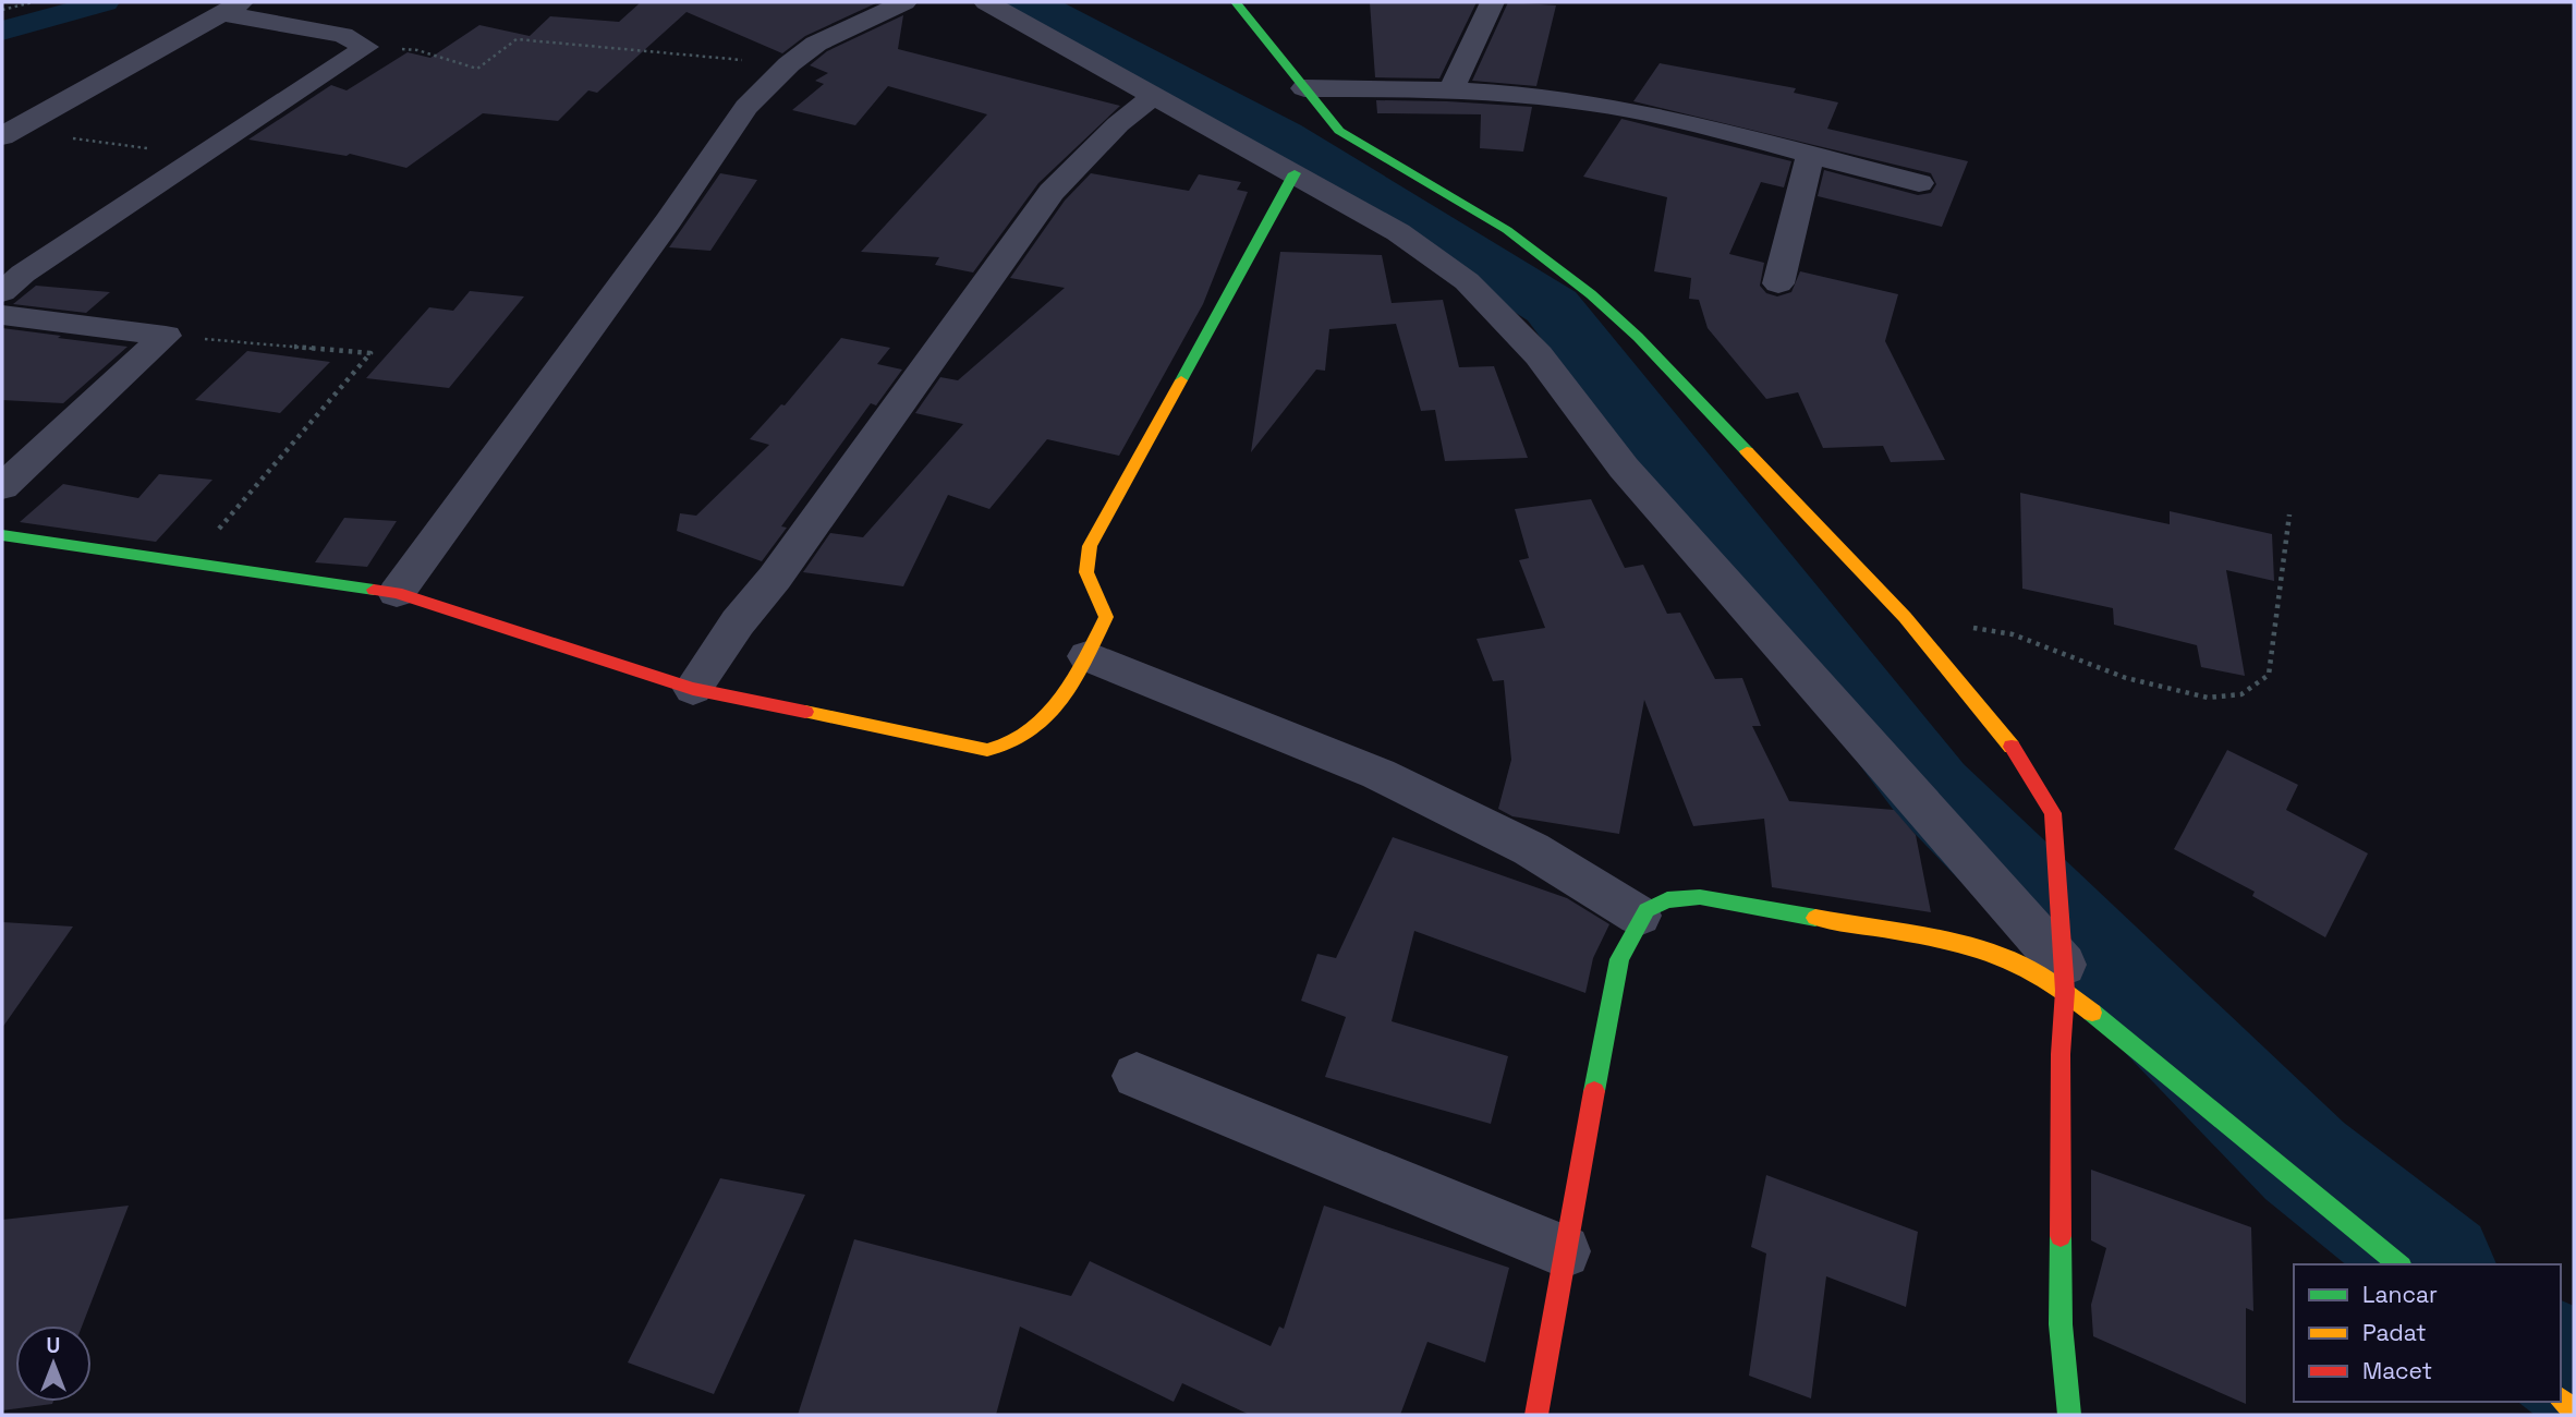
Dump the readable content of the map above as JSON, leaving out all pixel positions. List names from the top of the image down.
{
  "legend": ["Lancar", "Padat", "Macet"],
  "north": "top"
}
